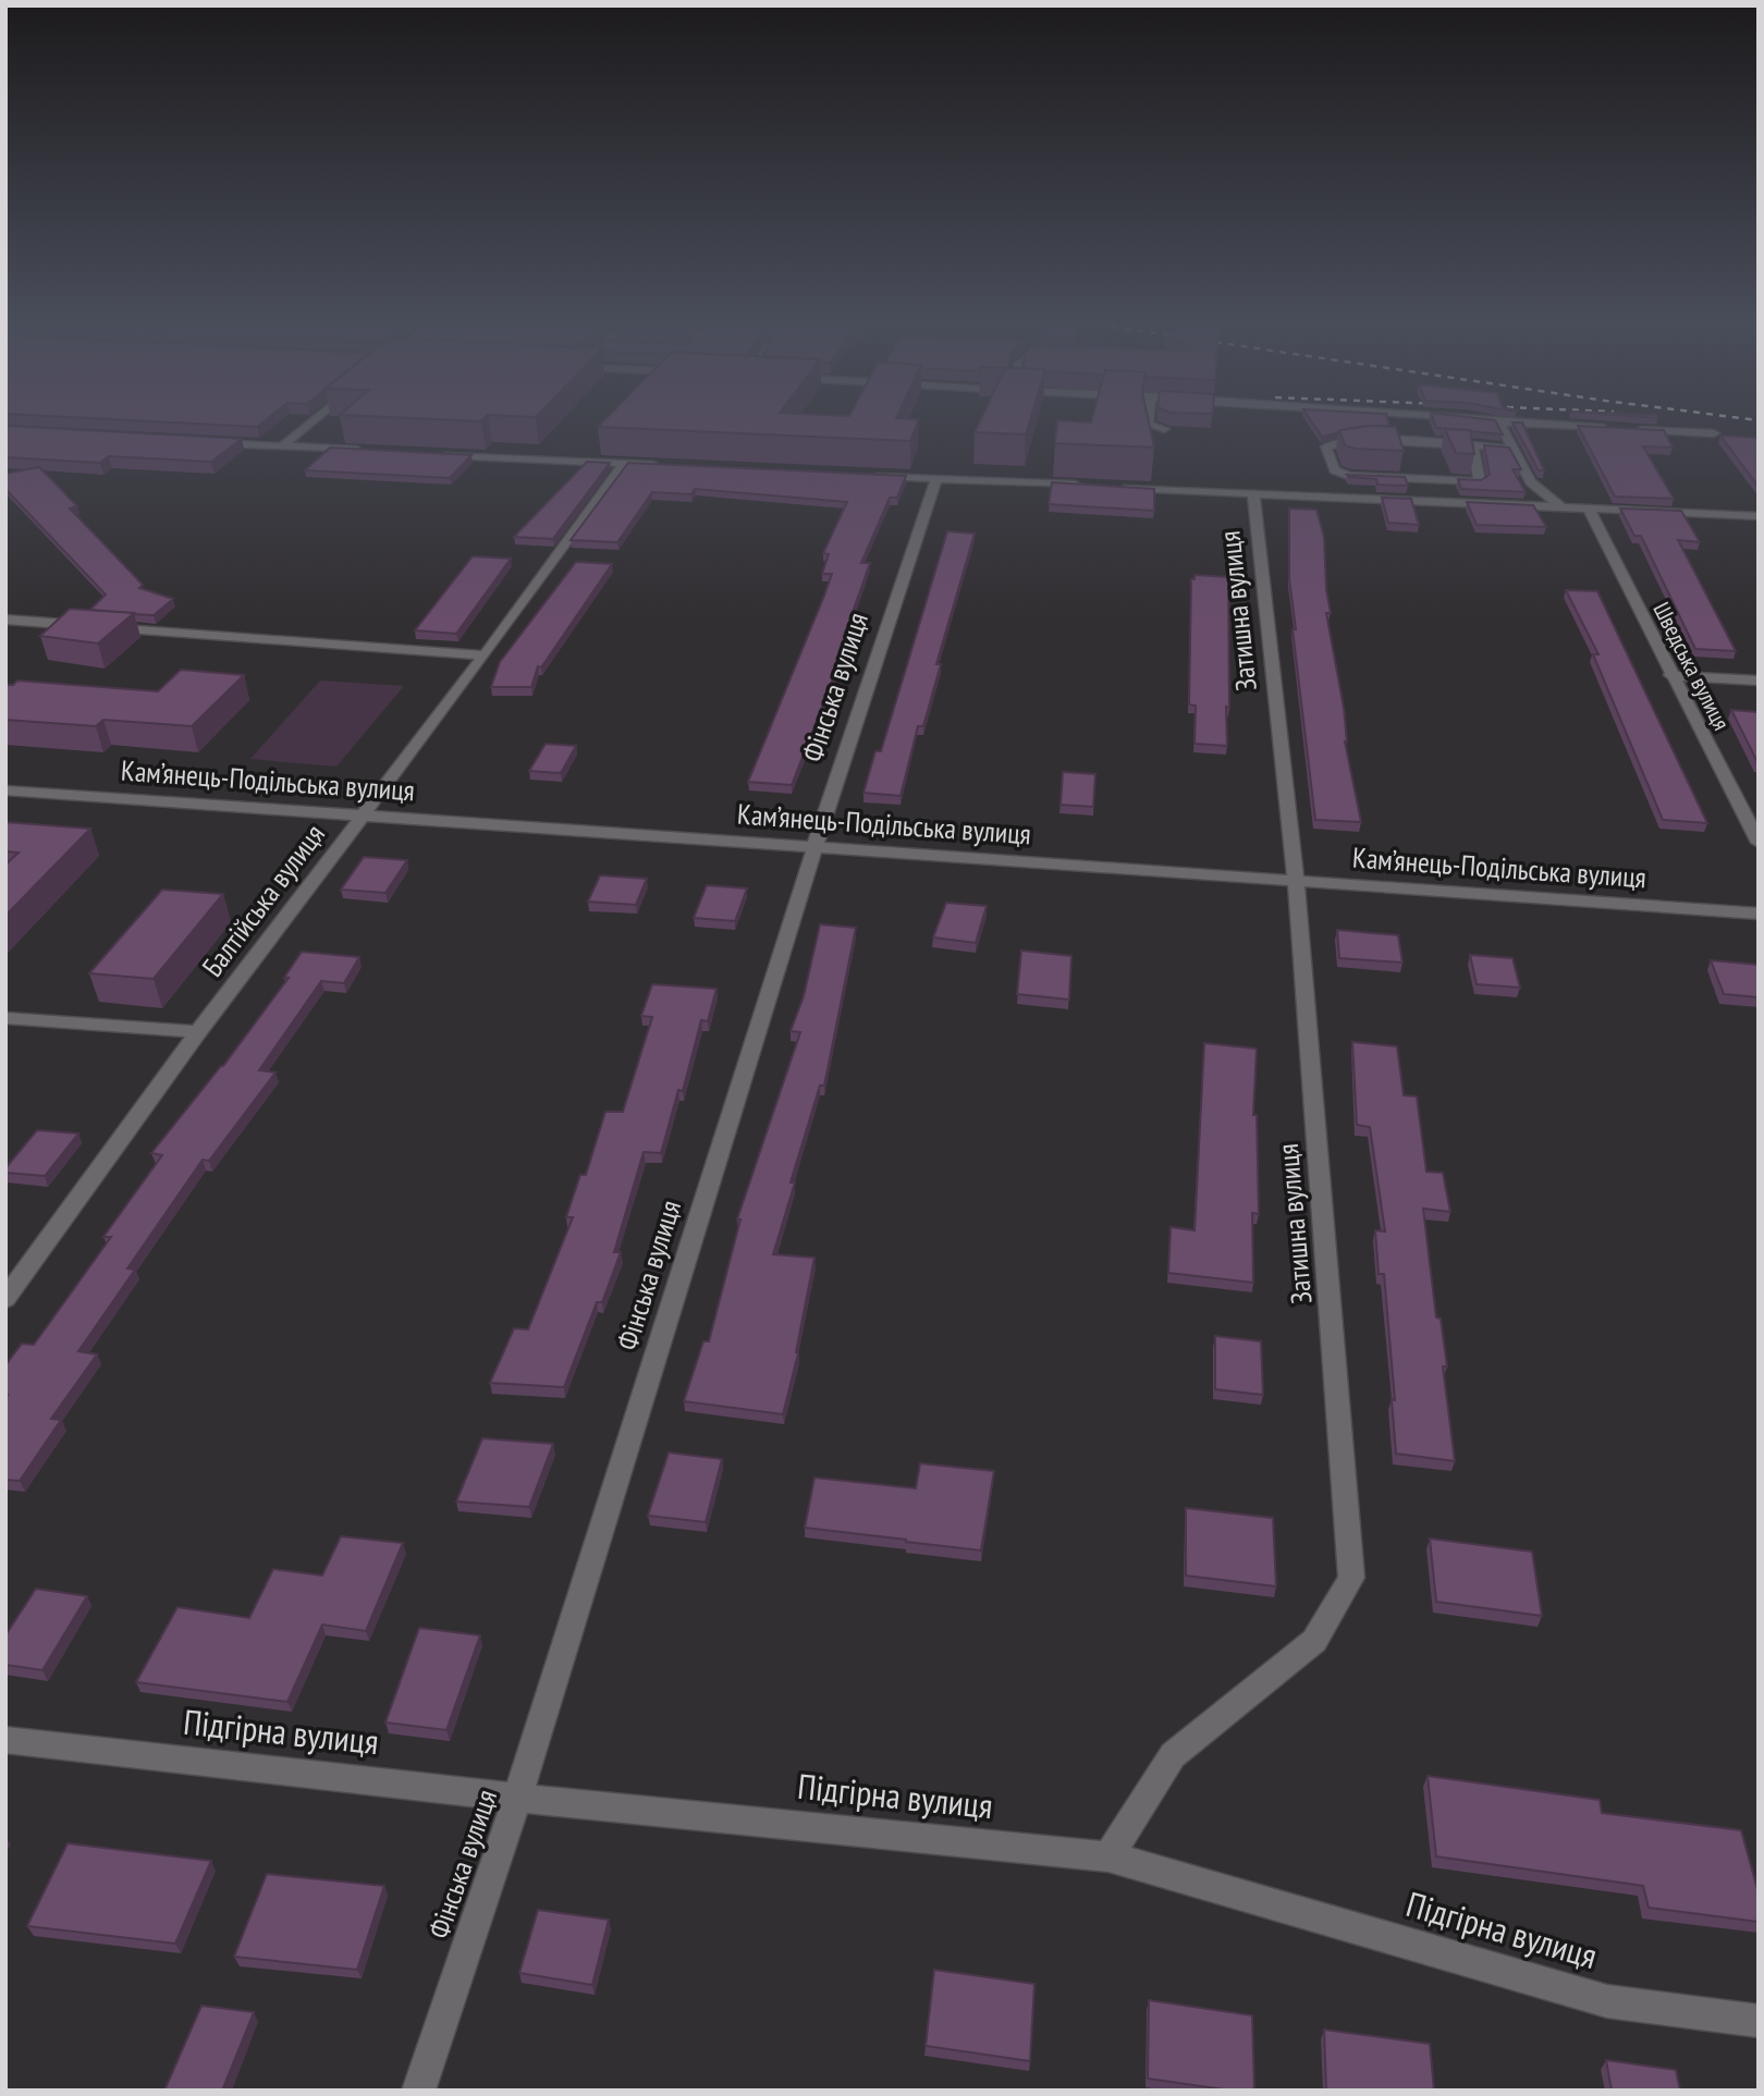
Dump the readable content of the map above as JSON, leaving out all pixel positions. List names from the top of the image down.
{
  "streets": {
    "street": [
      "Затишна вулиця",
      "Шведська вулиця",
      "Фінська вулиця",
      "Кам’янець-Подільська вулиця",
      "Балтійська вулиця",
      "Підгірна вулиця"
    ]
  },
  "crossings": [
    ["Затишна вулиця", "Кам’янець-Подільська вулиця"],
    ["Затишна вулиця", "Підгірна вулиця"],
    ["Фінська вулиця", "Кам’янець-Подільська вулиця"],
    ["Фінська вулиця", "Підгірна вулиця"],
    ["Кам’янець-Подільська вулиця", "Балтійська вулиця"]
  ]
}
